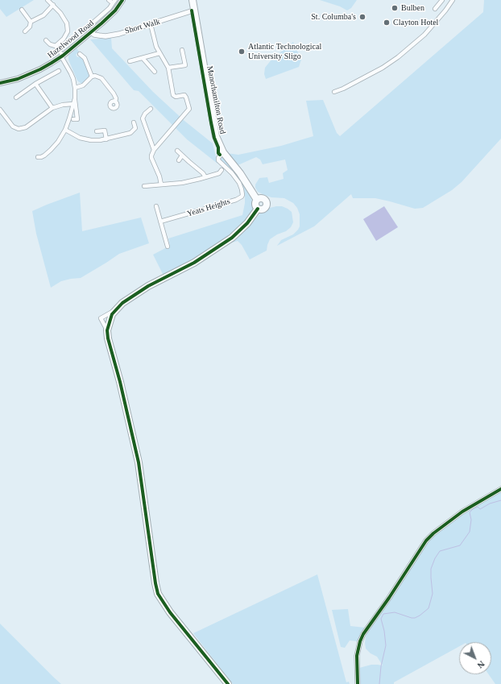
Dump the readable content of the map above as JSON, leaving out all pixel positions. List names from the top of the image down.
{
  "streets": {
    "highway": ["Manorhamilton Road"],
    "main road": ["Hazelwood Road"],
    "street": ["Short Walk", "Yeats Heights"]
  },
  "crossings": [
    ["Short Walk", "Hazelwood Road"],
    ["Short Walk", "Manorhamilton Road"],
    ["Manorhamilton Road", "Yeats Heights"]
  ],
  "places": [
    "Bulben",
    "St. Columba's",
    "Clayton Hotel",
    "Atlantic Technological University Sligo"
  ],
  "north": "bottom right"
}
